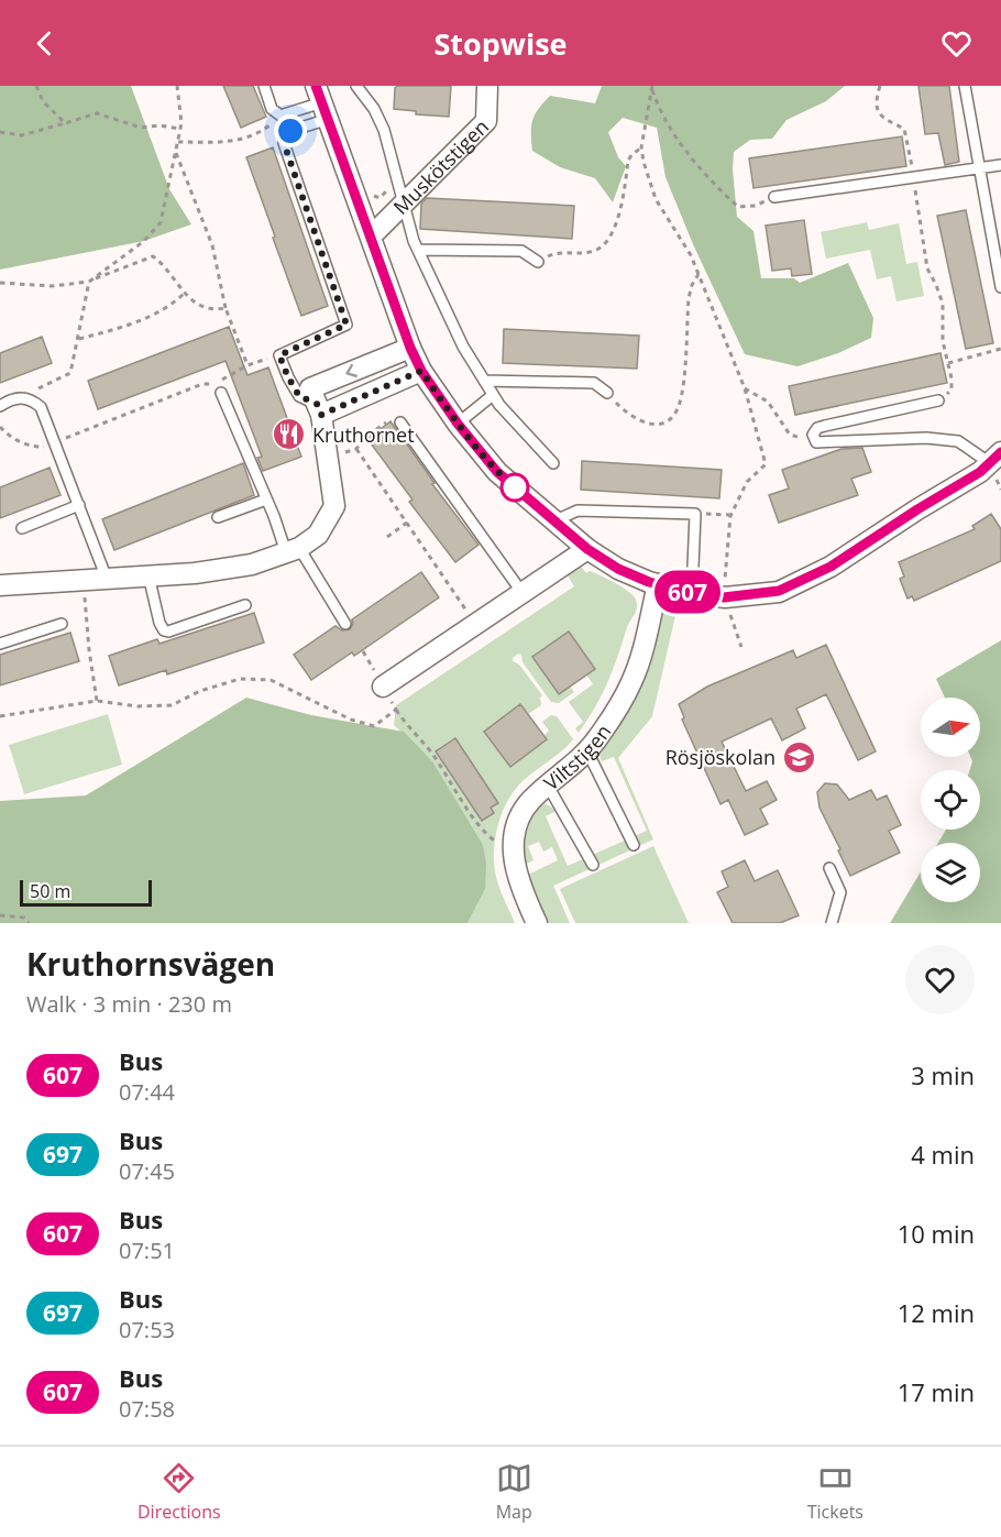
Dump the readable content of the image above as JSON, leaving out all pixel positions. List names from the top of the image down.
{
  "streets": {
    "street": ["Muskötstigen", "Viltstigen"]
  },
  "places": {
    "restaurant": ["Kruthornet"],
    "school or university": ["Rösjöskolan"]
  },
  "lines": ["bus line 607"],
  "scale_bar": "50 m",
  "north": "right",
  "page": {
    "header": "Stopwise",
    "on_map": "607",
    "scale": "50 m",
    "heading": ["Kruthornsvägen", "Walk · 3 min · 230 m"],
    "list": [
      {
        "mark": "607",
        "name": "Bus",
        "note": "07:44",
        "value": "3 min"
      },
      {
        "mark": "697",
        "name": "Bus",
        "note": "07:45",
        "value": "4 min"
      },
      {
        "mark": "607",
        "name": "Bus",
        "note": "07:51",
        "value": "10 min"
      },
      {
        "mark": "697",
        "name": "Bus",
        "note": "07:53",
        "value": "12 min"
      },
      {
        "mark": "607",
        "name": "Bus",
        "note": "07:58",
        "value": "17 min"
      }
    ],
    "tabs": ["Directions", "Map", "Tickets"]
  }
}
